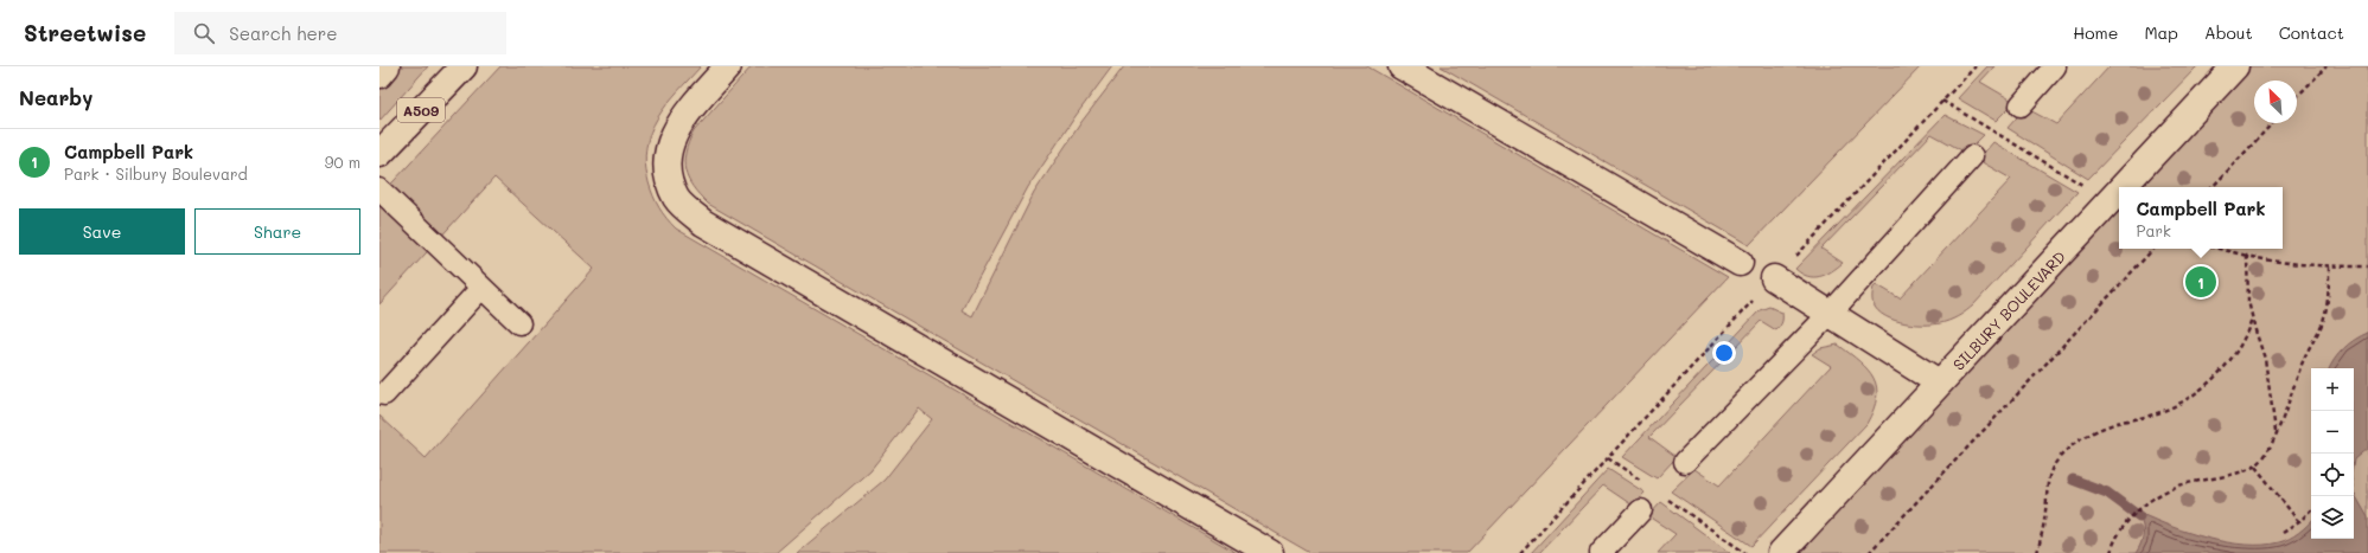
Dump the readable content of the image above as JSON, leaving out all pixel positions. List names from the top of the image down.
{
  "streets": {
    "street": ["A509", "SILBURY BOULEVARD"]
  },
  "north": "top left",
  "page": {
    "header": "Streetwise",
    "search": "Search here",
    "nav": [
      "Home",
      "Map",
      "About",
      "Contact"
    ],
    "heading": "Nearby",
    "list": [
      {
        "mark": "1",
        "name": "Campbell Park",
        "note": "Park · Silbury Boulevard",
        "value": "90 m"
      }
    ],
    "popup": ["Campbell Park", "Park"],
    "buttons": ["Save", "Share"],
    "pins": "1",
    "map_buttons": ["+", "−"]
  }
}
